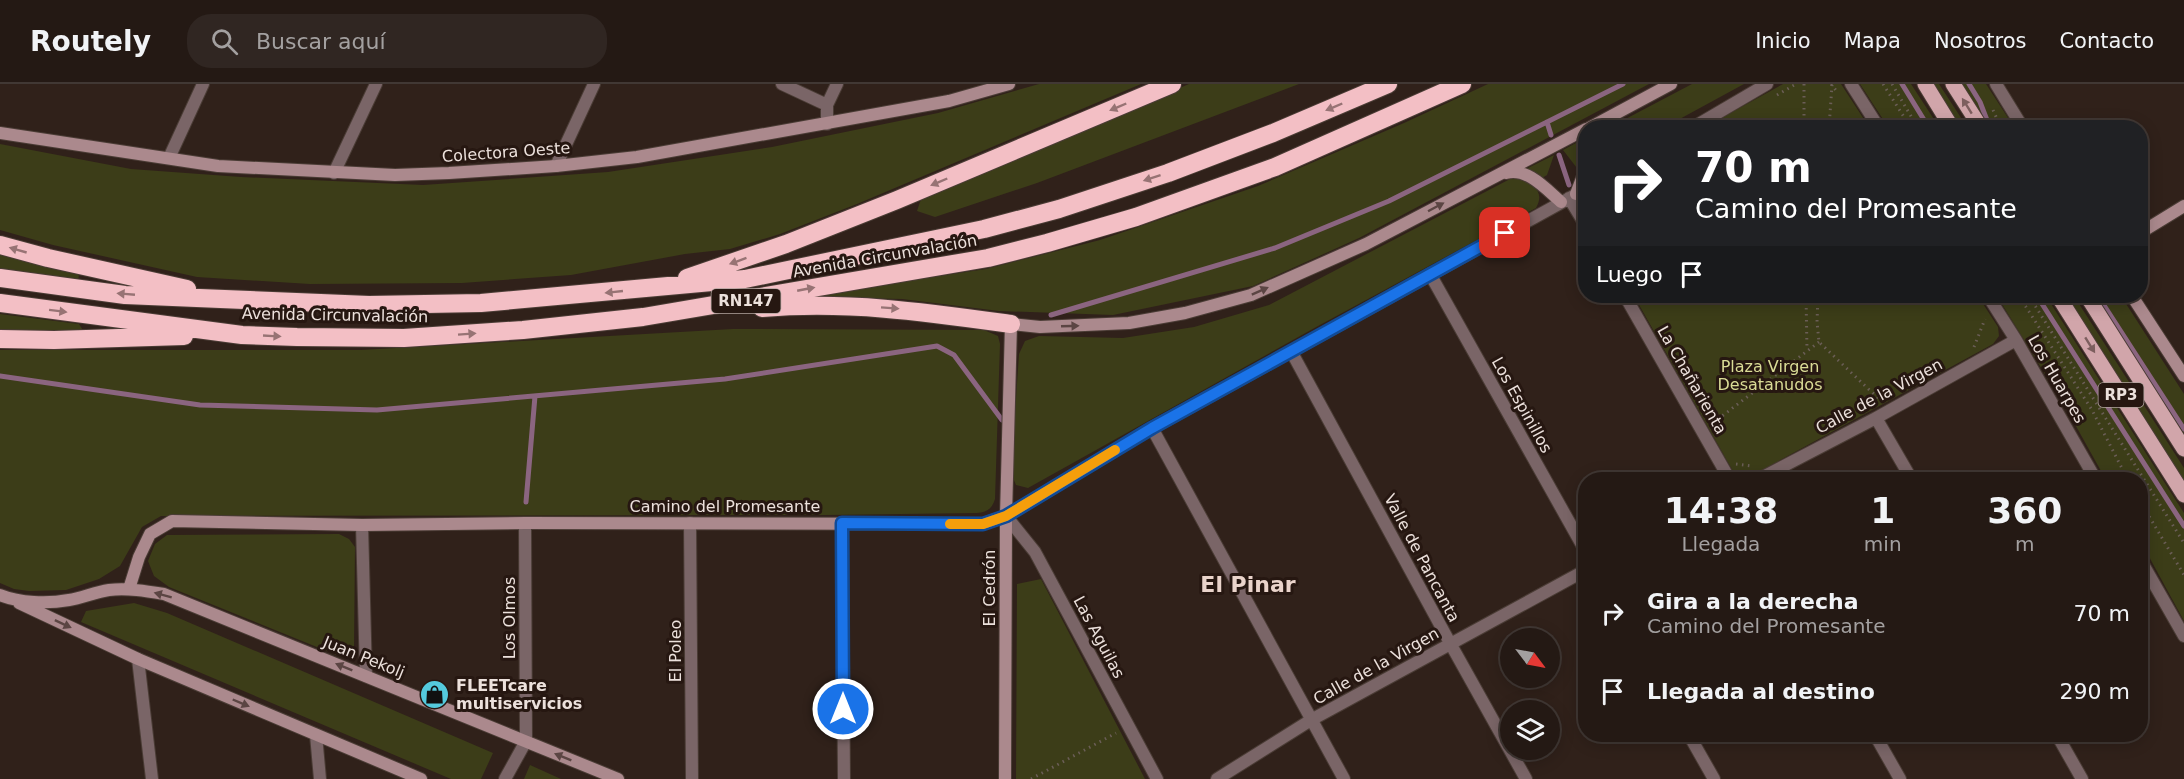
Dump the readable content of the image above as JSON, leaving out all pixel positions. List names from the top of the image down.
{
  "streets": {
    "highway": ["Avenida Circunvalación", "RN147"],
    "main road": ["RP3"],
    "street": [
      "Colectora Oeste",
      "Los Huarpes",
      "La Chañarienta",
      "Calle de la Virgen",
      "Los Espinillos",
      "Camino del Promesante",
      "Valle de Pancanta",
      "El Cedrón",
      "Los Olmos",
      "Las Aguilas",
      "El Poleo",
      "Juan Pekolj"
    ]
  },
  "crossings": [
    ["Los Huarpes", "Calle de la Virgen"],
    ["Calle de la Virgen", "Valle de Pancanta"],
    ["Los Espinillos", "Camino del Promesante"],
    ["Camino del Promesante", "Valle de Pancanta"],
    ["Camino del Promesante", "El Cedrón"],
    ["Camino del Promesante", "Los Olmos"],
    ["Camino del Promesante", "Las Aguilas"],
    ["Camino del Promesante", "El Poleo"],
    ["Camino del Promesante", "Juan Pekolj"],
    ["El Cedrón", "Las Aguilas"],
    ["Los Olmos", "Juan Pekolj"]
  ],
  "districts": ["El Pinar"],
  "parks": ["Plaza Virgen Desatanudos"],
  "places": {
    "shop": ["FLEETcare multiservicios"]
  },
  "north": "bottom right",
  "page": {
    "header": "Routely",
    "search": "Buscar aquí",
    "nav": [
      "Inicio",
      "Mapa",
      "Nosotros",
      "Contacto"
    ],
    "turn": ["70 m", "Camino del Promesante"],
    "then": "Luego",
    "eta": [
      "14:38",
      "Llegada",
      "1",
      "min",
      "360",
      "m"
    ],
    "list": [
      {
        "name": "Gira a la derecha",
        "note": "Camino del Promesante",
        "value": "70 m"
      },
      {
        "name": "Llegada al destino",
        "value": "290 m"
      }
    ]
  }
}
